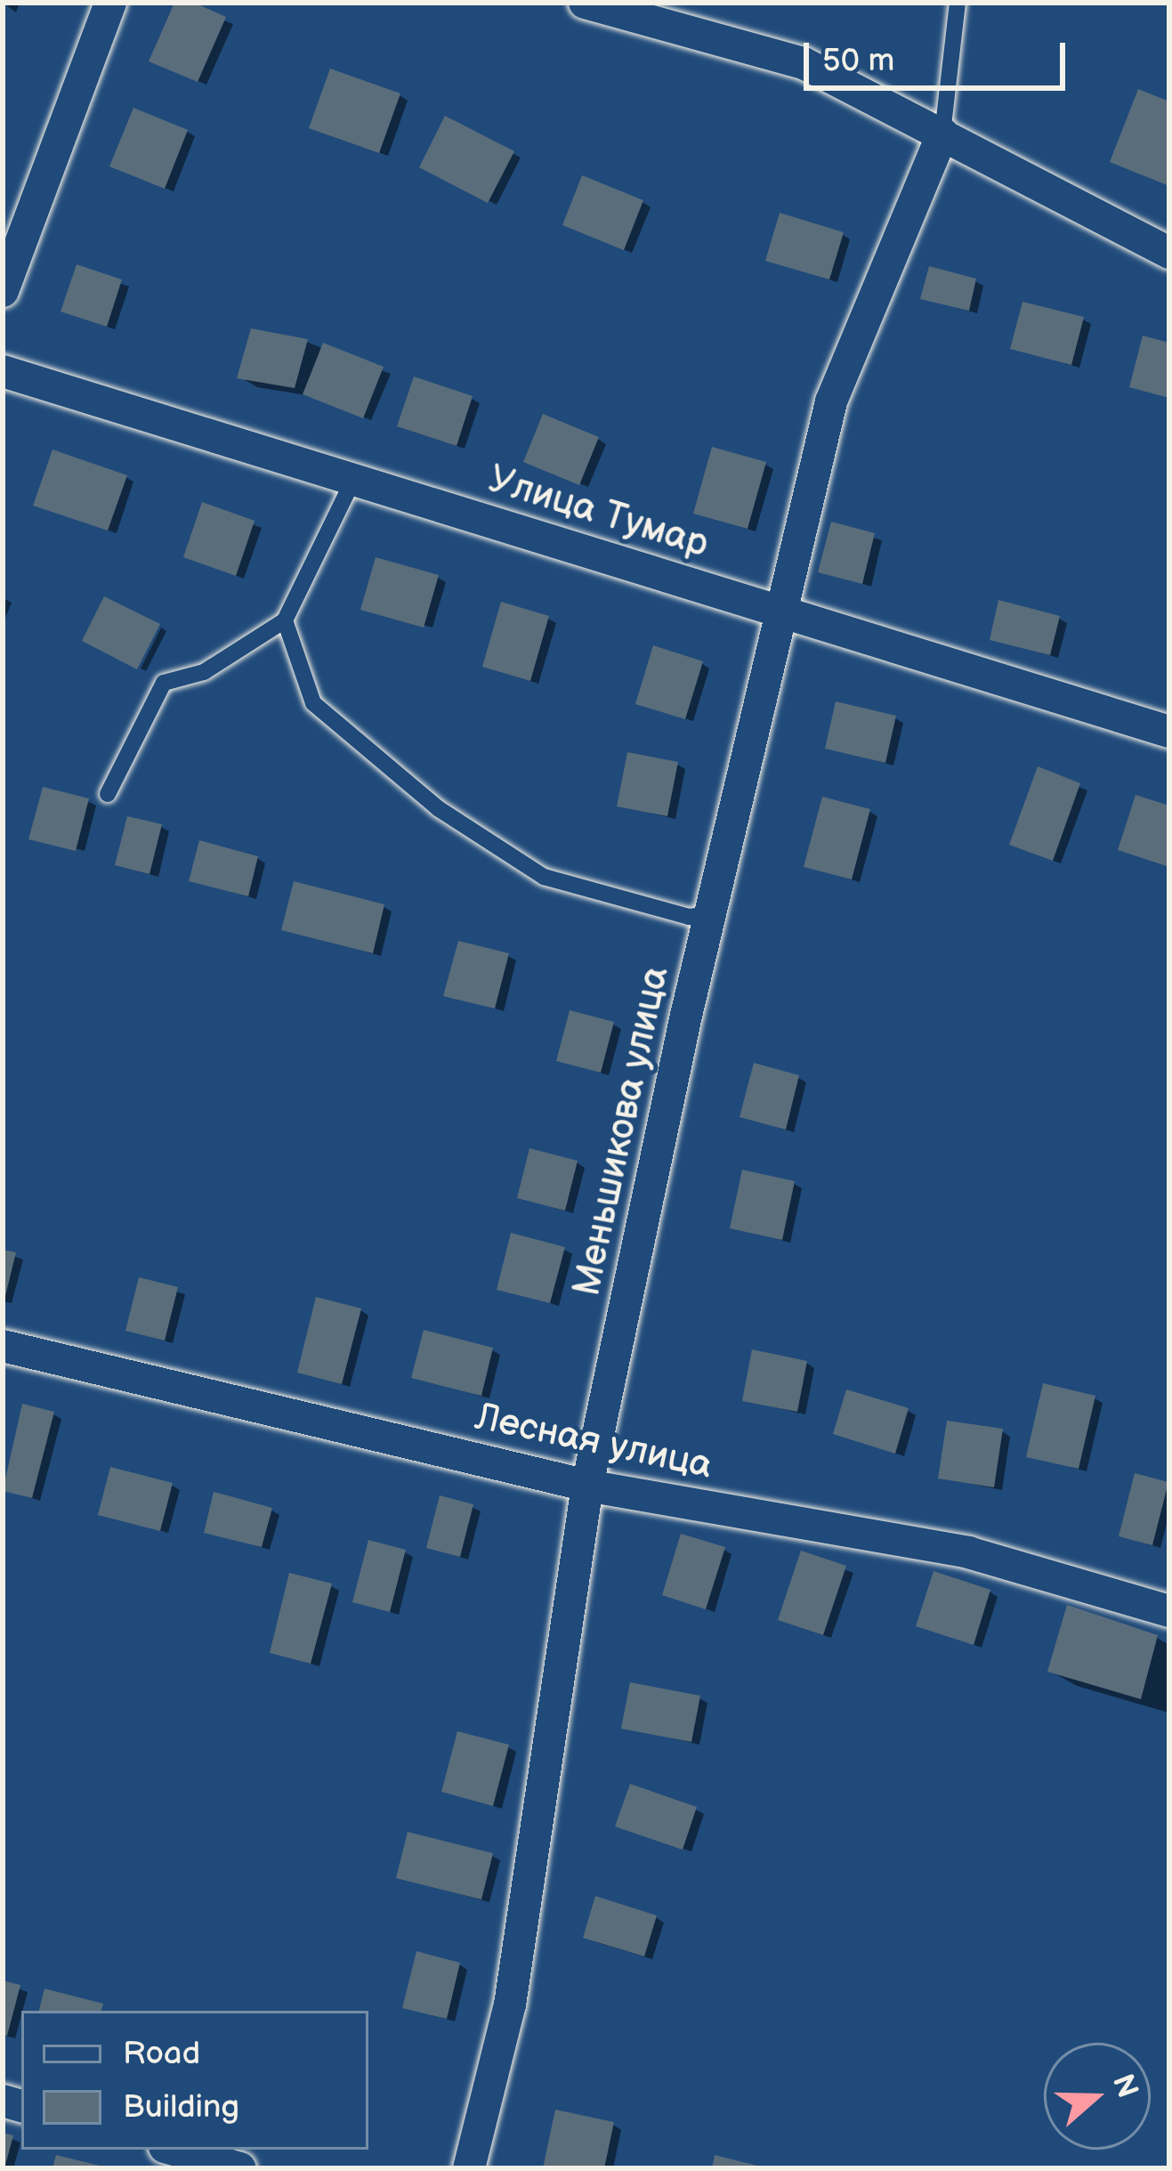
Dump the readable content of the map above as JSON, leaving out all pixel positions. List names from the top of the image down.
{
  "streets": {
    "street": ["Улица Тумар", "Меньшикова улица", "Лесная улица"]
  },
  "crossings": [
    ["Улица Тумар", "Меньшикова улица"],
    ["Меньшикова улица", "Лесная улица"]
  ],
  "legend": ["Road", "Building"],
  "scale_bar": "50 m",
  "north": "right"
}
